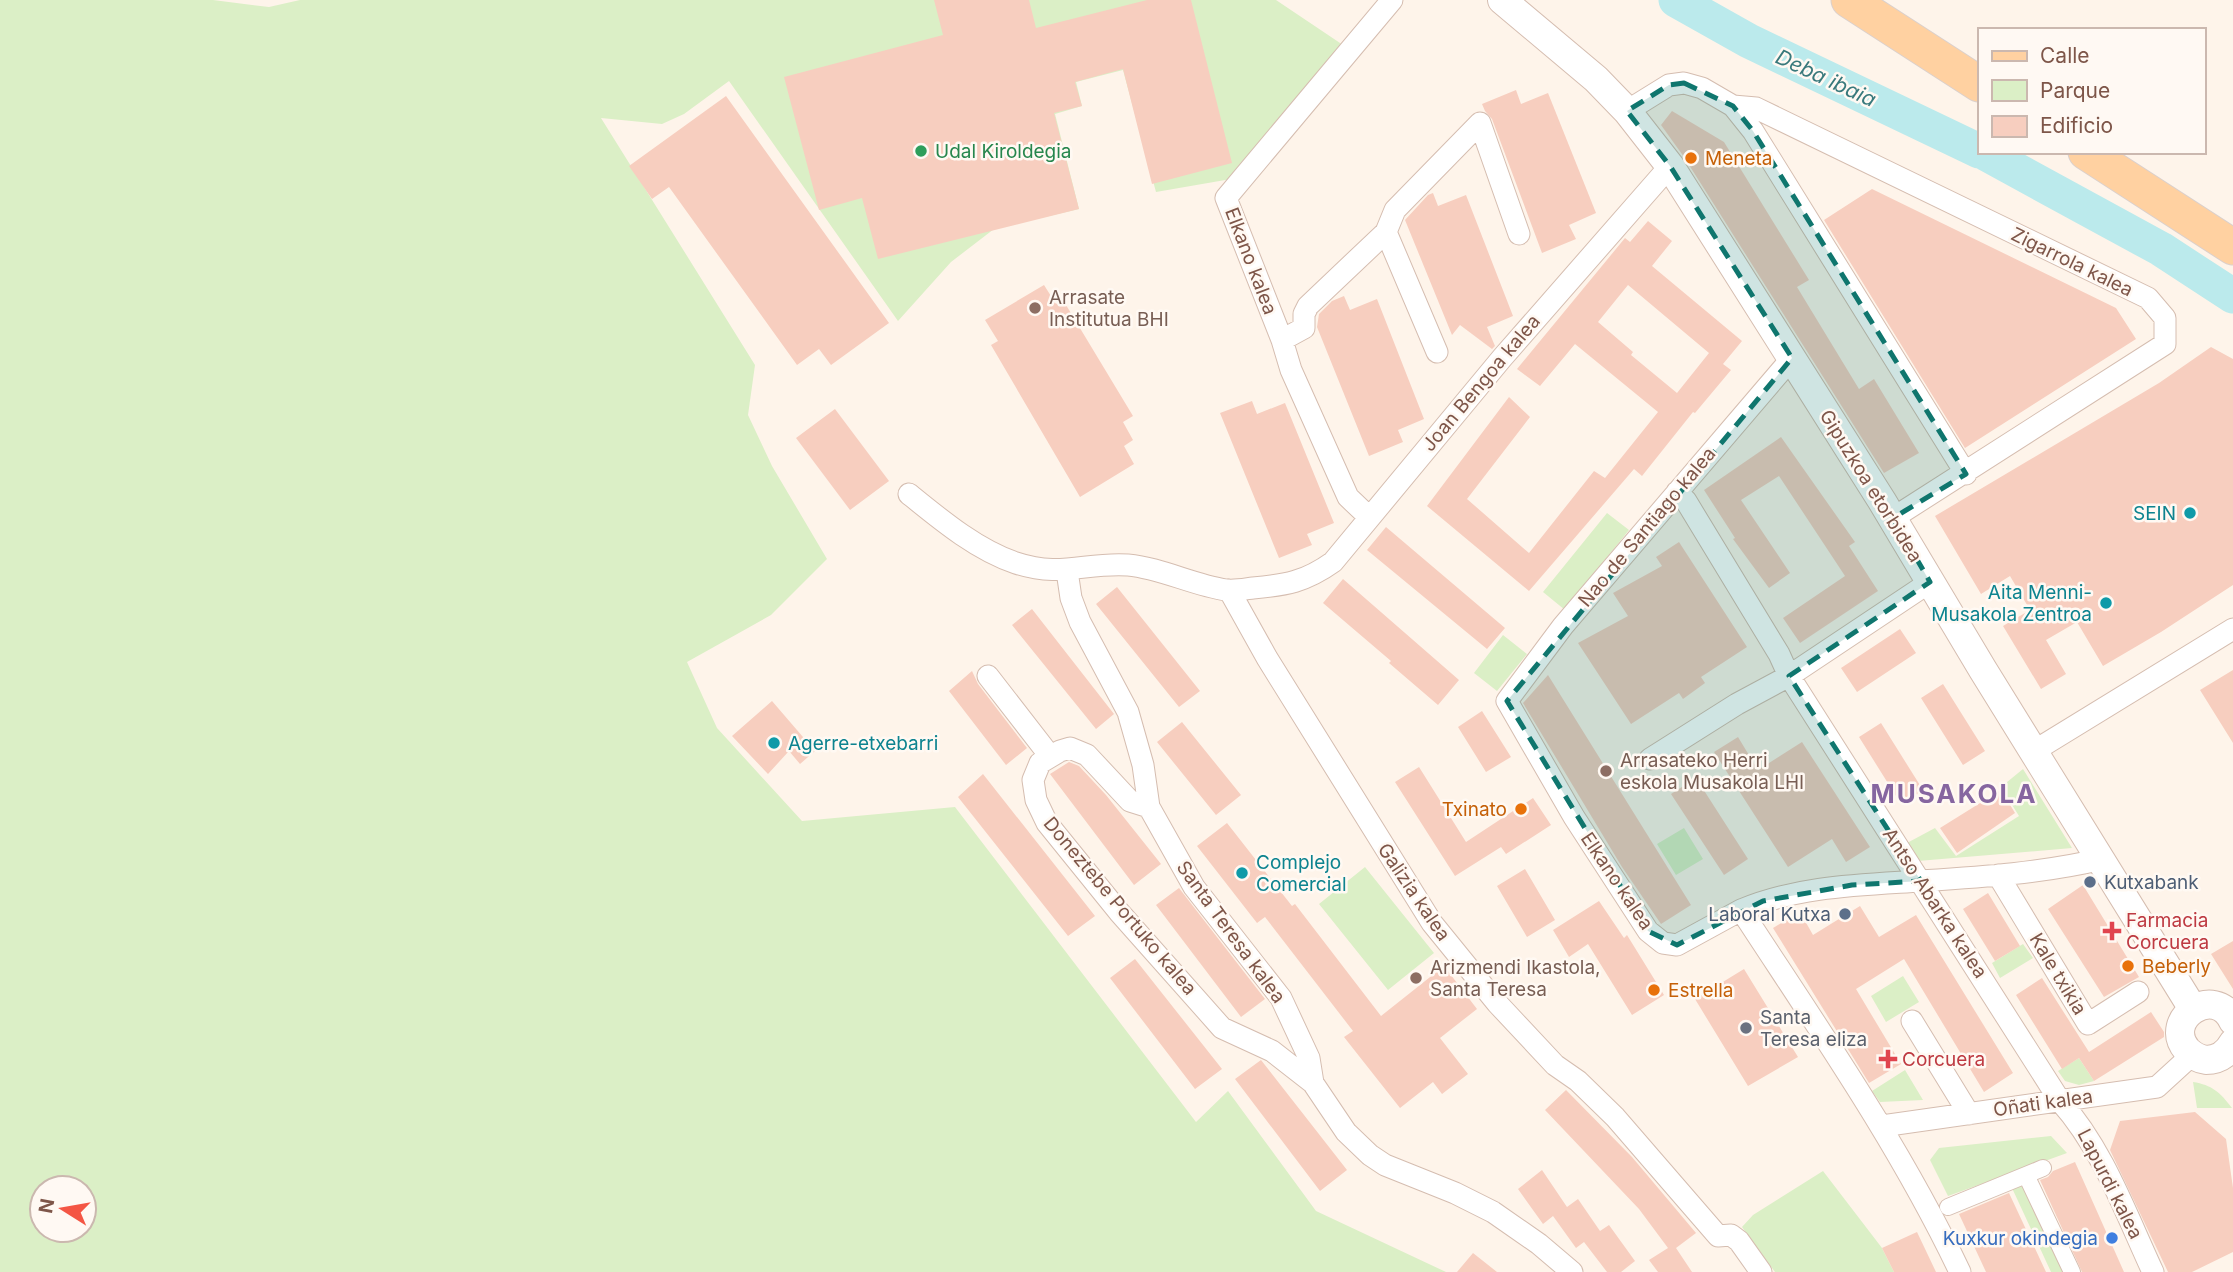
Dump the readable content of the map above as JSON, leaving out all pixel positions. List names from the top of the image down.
{
  "streets": {
    "street": [
      "Elkano kalea",
      "Zigarrola kalea",
      "Joan Bengoa kalea",
      "Gipuzkoa etorbidea",
      "Nao de Santiago kalea",
      "Galizia kalea",
      "Antso Abarka kalea",
      "Doneztebe Portuko kalea",
      "Santa Teresa kalea",
      "Kale txikia",
      "Oñati kalea",
      "Lapurdi kalea"
    ]
  },
  "crossings": [
    ["Elkano kalea", "Joan Bengoa kalea"],
    ["Elkano kalea", "Nao de Santiago kalea"],
    ["Zigarrola kalea", "Gipuzkoa etorbidea"],
    ["Joan Bengoa kalea", "Gipuzkoa etorbidea"],
    ["Joan Bengoa kalea", "Galizia kalea"],
    ["Joan Bengoa kalea", "Santa Teresa kalea"],
    ["Gipuzkoa etorbidea", "Nao de Santiago kalea"],
    ["Nao de Santiago kalea", "Antso Abarka kalea"],
    ["Antso Abarka kalea", "Oñati kalea"],
    ["Antso Abarka kalea", "Lapurdi kalea"],
    ["Doneztebe Portuko kalea", "Santa Teresa kalea"],
    ["Oñati kalea", "Lapurdi kalea"]
  ],
  "districts": ["MUSAKOLA"],
  "water": ["Deba ibaia"],
  "places": {
    "other": [
      "Udal Kiroldegia",
      "Meneta",
      "Arrasate Institutua BHI",
      "SEIN",
      "Aita Menni- Musakola Zentroa",
      "Agerre-etxebarri",
      "Arrasateko Herri eskola Musakola LHI",
      "Txinato",
      "Complejo Comercial",
      "Kutxabank",
      "Laboral Kutxa",
      "Beberly",
      "Arizmendi Ikastola, Santa Teresa",
      "Estrella",
      "Santa Teresa eliza",
      "Kuxkur okindegia"
    ],
    "health": ["Farmacia Corcuera", "Corcuera"]
  },
  "legend": ["Calle", "Parque", "Edificio"],
  "north": "left"
}
